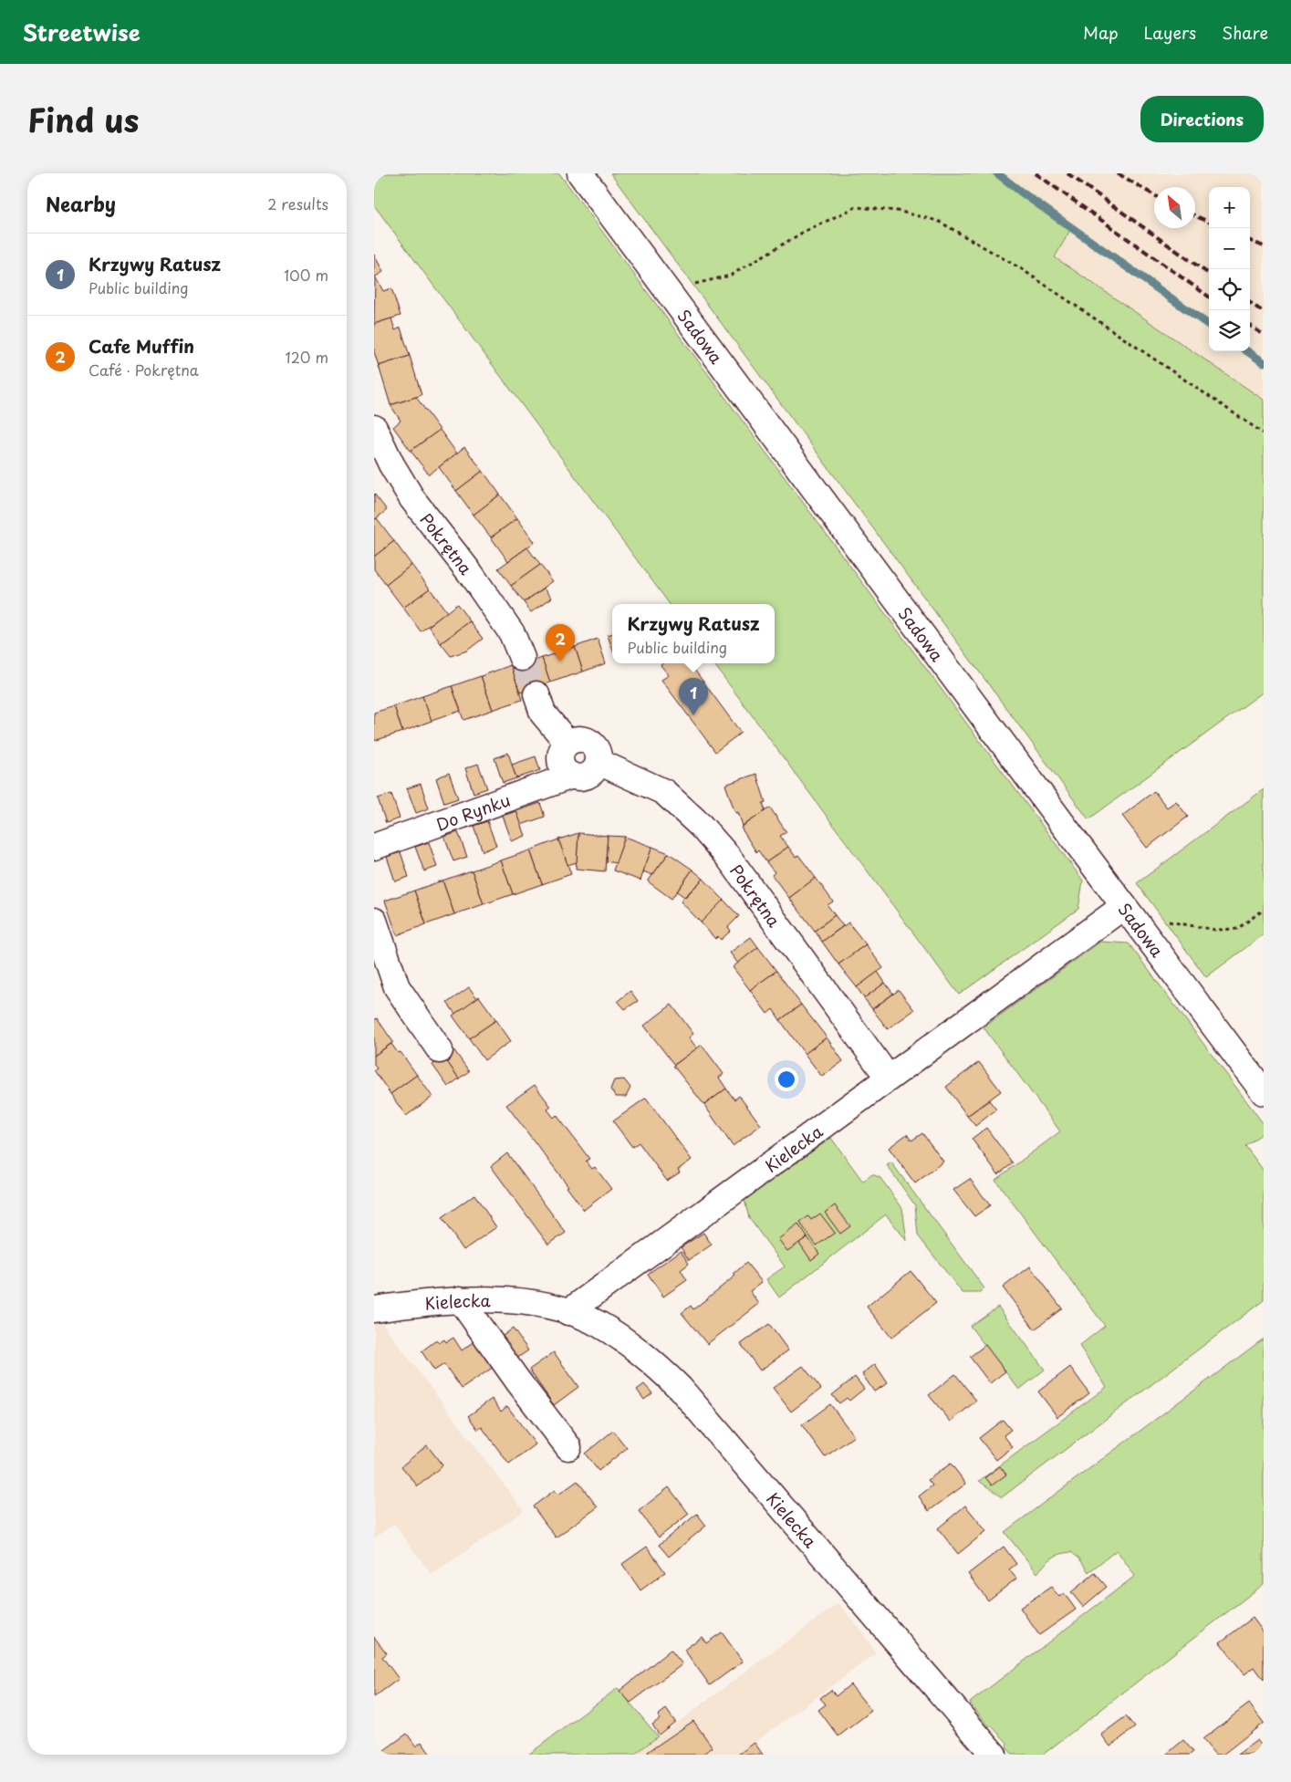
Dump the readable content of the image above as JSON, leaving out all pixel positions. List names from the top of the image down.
{
  "streets": {
    "street": [
      "Sadowa",
      "Pokrętna",
      "Do Rynku",
      "Kielecka"
    ]
  },
  "crossings": [
    ["Sadowa", "Kielecka"],
    ["Pokrętna", "Do Rynku"]
  ],
  "north": "top left",
  "page": {
    "header": "Streetwise",
    "nav": ["Map", "Layers", "Share"],
    "title": "Find us",
    "buttons": "Directions",
    "heading": ["Nearby", "2 results"],
    "map_buttons": ["+", "−"],
    "list": [
      {
        "mark": "1",
        "name": "Krzywy Ratusz",
        "note": "Public building",
        "value": "100 m"
      },
      {
        "mark": "2",
        "name": "Cafe Muffin",
        "note": "Café · Pokrętna",
        "value": "120 m"
      }
    ],
    "popup": ["Krzywy Ratusz", "Public building"],
    "pins": ["2", "1"]
  }
}
